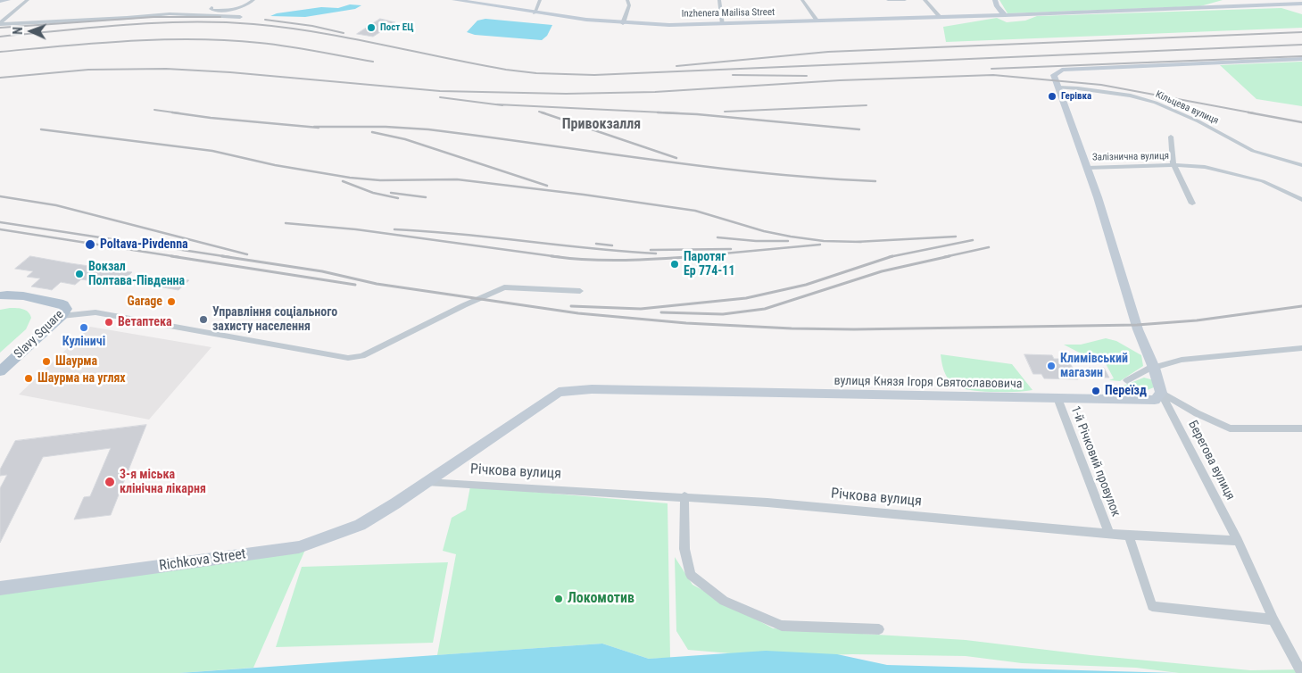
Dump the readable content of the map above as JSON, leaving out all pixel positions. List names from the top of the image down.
{
  "streets": {
    "main road": ["Slavy Square"],
    "street": [
      "Inzhenera Mailisa Street",
      "Кільцева вулиця",
      "Залізнична вулиця",
      "вулиця Князя Ігоря Святославовича",
      "Берегова вулиця",
      "1-й Річковий провулок",
      "Річкова вулиця",
      "Richkova Street"
    ]
  },
  "crossings": [
    ["вулиця Князя Ігоря Святославовича", "Берегова вулиця"],
    ["вулиця Князя Ігоря Святославовича", "1-й Річковий провулок"],
    ["вулиця Князя Ігоря Святославовича", "Річкова вулиця"],
    ["вулиця Князя Ігоря Святославовича", "Richkova Street"],
    ["1-й Річковий провулок", "Річкова вулиця"]
  ],
  "districts": ["Привокзалля"],
  "places": [
    "Пост ЕЦ",
    "Герівка",
    "Poltava-Pivdenna",
    "Паротяг Ер 774-11",
    "Вокзал Полтава-Південна",
    "Garage",
    "Управління соціального захисту населення",
    "Ветаптека",
    "Куліничі",
    "Шаурма",
    "Климівський магазин",
    "Шаурма на углях",
    "Переїзд",
    "3-я міська клінічна лікарня",
    "Локомотив"
  ],
  "north": "left"
}
